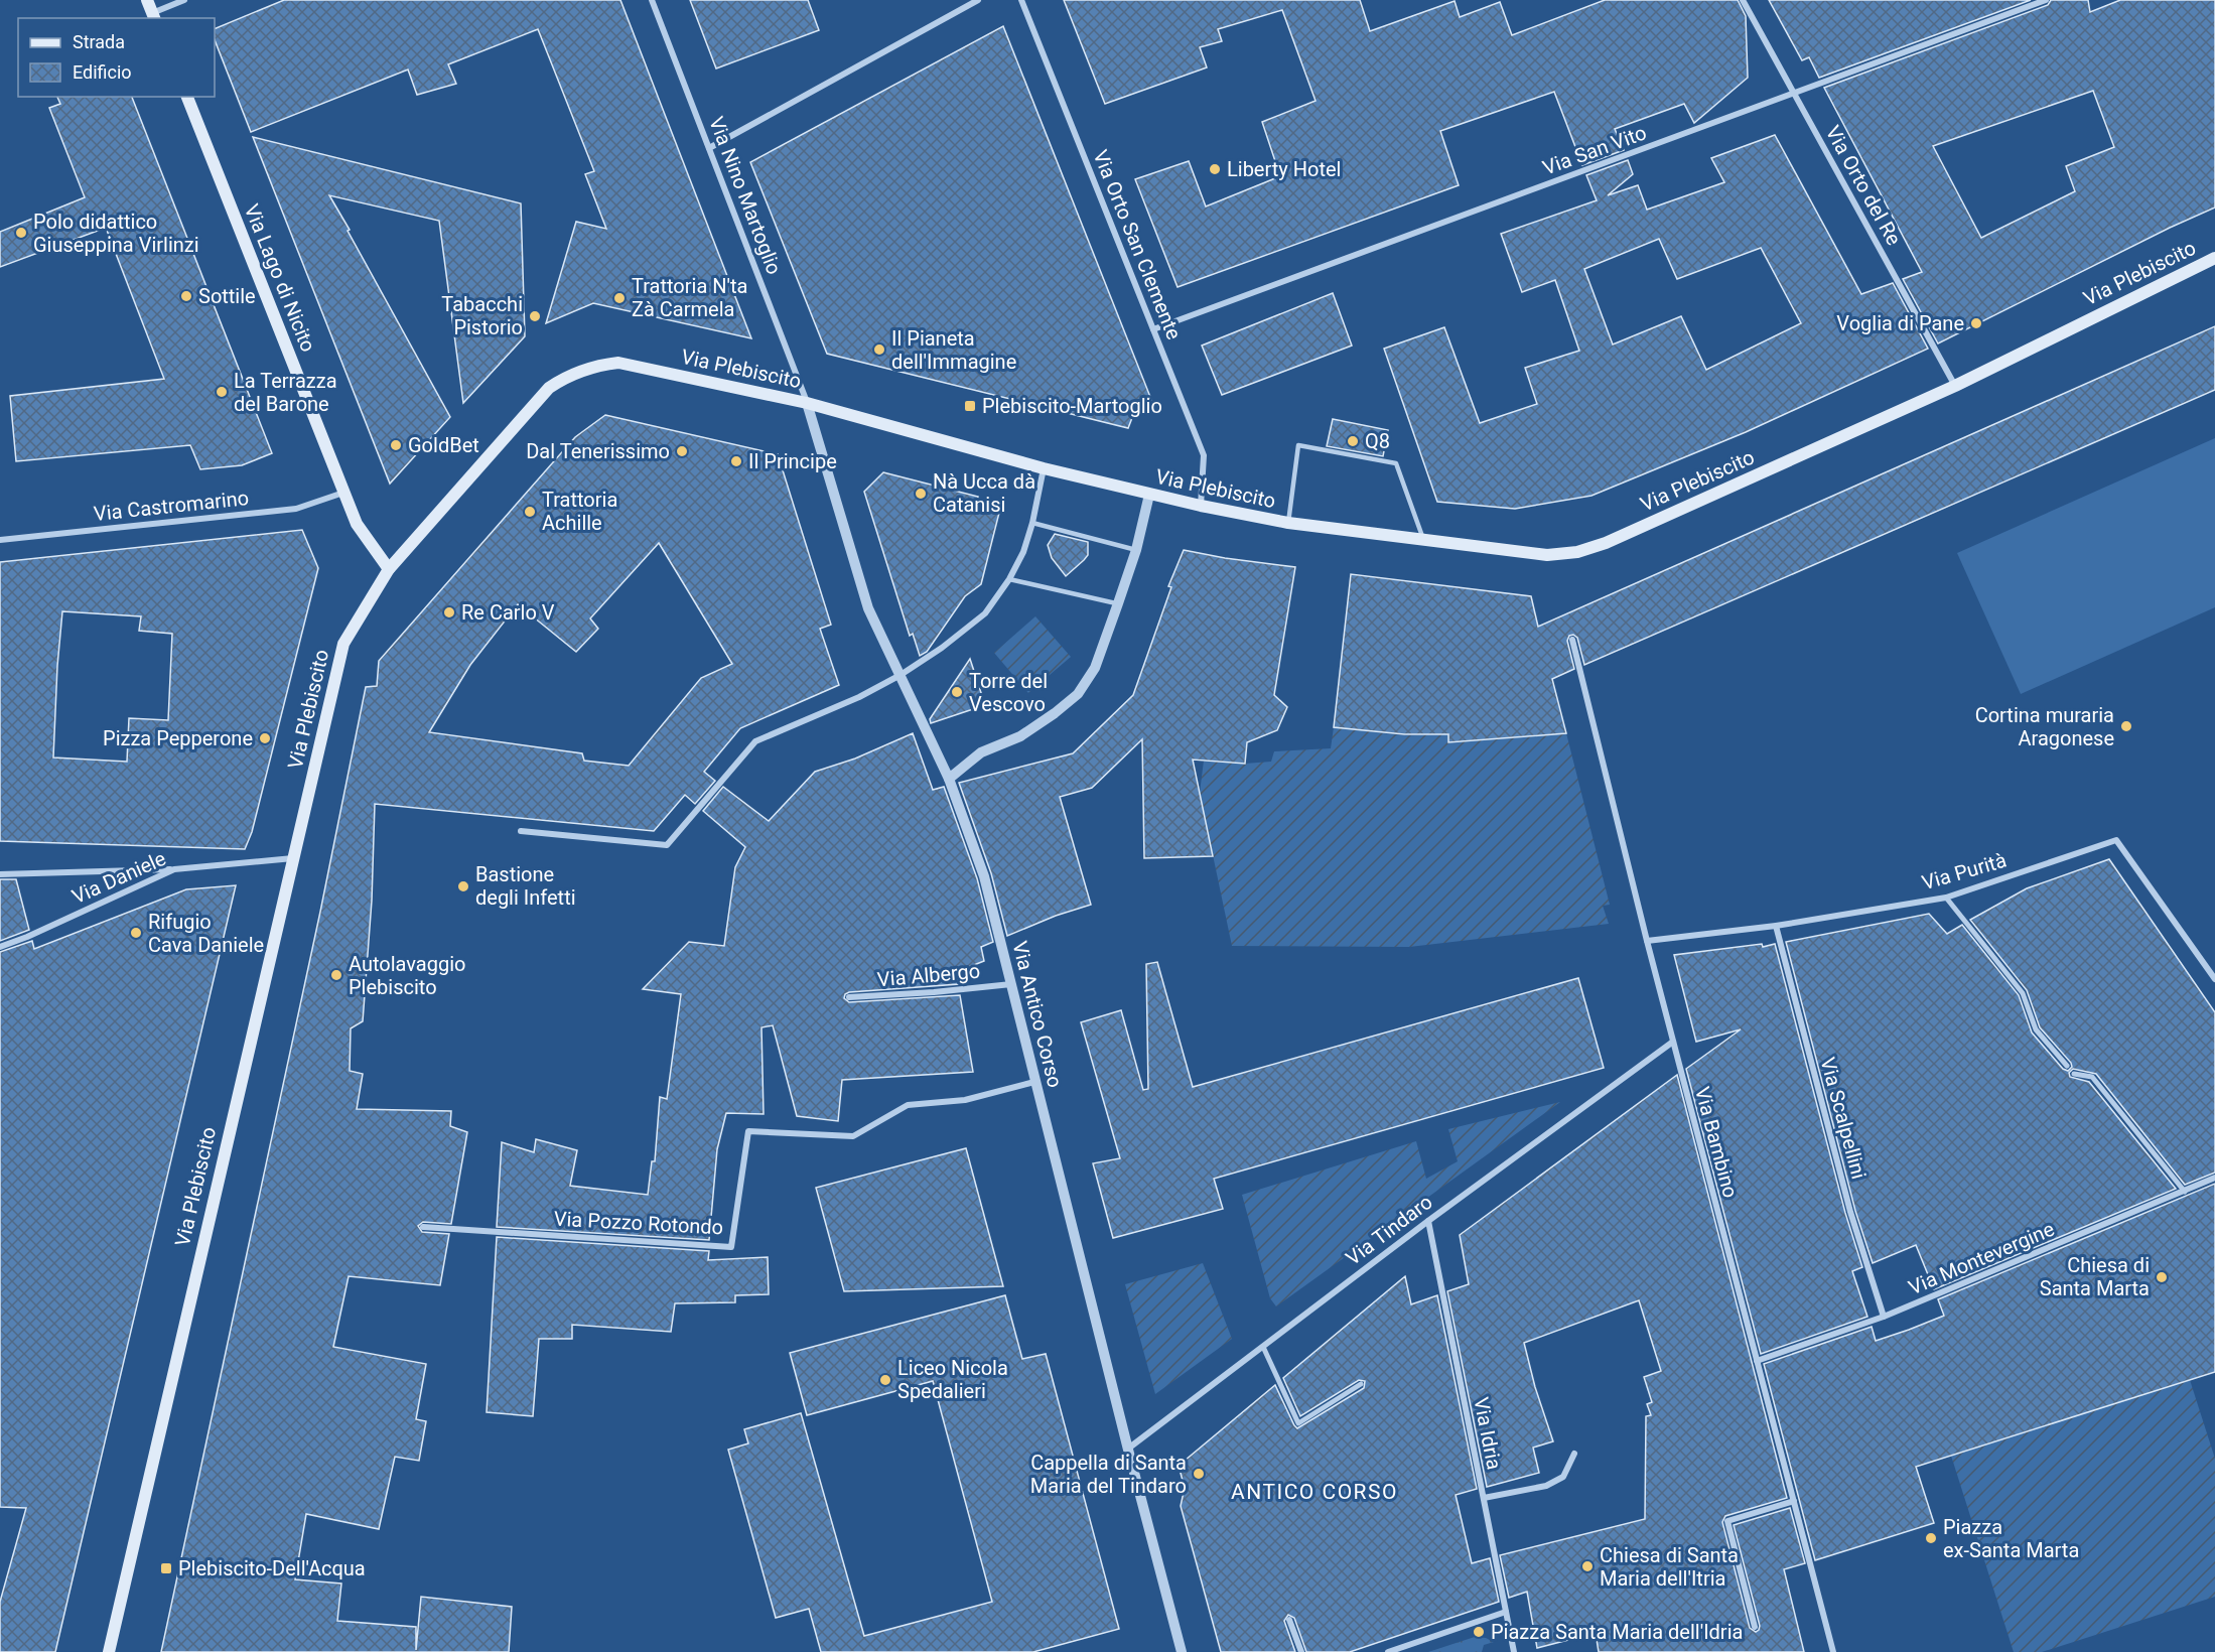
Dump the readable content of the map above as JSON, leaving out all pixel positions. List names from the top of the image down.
{
  "streets": {
    "main road": ["Via Plebiscito", "Via Lago di Nicito"],
    "street": [
      "Via San Vito",
      "Via Orto del Re",
      "Via Nino Martoglio",
      "Via Orto San Clemente",
      "Via Castromarino",
      "Via Purità",
      "Via Daniele",
      "Via Albergo",
      "Via Antico Corso",
      "Via Scalpellini",
      "Via Bambino",
      "Via Pozzo Rotondo",
      "Via Tindaro",
      "Via Montevergine",
      "Via Idria"
    ]
  },
  "crossings": [
    ["Via San Vito", "Via Orto del Re"],
    ["Via San Vito", "Via Orto San Clemente"],
    ["Via Orto del Re", "Via Plebiscito"],
    ["Via Nino Martoglio", "Via Plebiscito"],
    ["Via Nino Martoglio", "Via Antico Corso"],
    ["Via Orto San Clemente", "Via Plebiscito"],
    ["Via Plebiscito", "Via Lago di Nicito"],
    ["Via Plebiscito", "Via Daniele"],
    ["Via Plebiscito", "Via Antico Corso"],
    ["Via Lago di Nicito", "Via Castromarino"],
    ["Via Purità", "Via Scalpellini"],
    ["Via Purità", "Via Bambino"],
    ["Via Albergo", "Via Antico Corso"],
    ["Via Antico Corso", "Via Pozzo Rotondo"],
    ["Via Antico Corso", "Via Tindaro"],
    ["Via Scalpellini", "Via Montevergine"],
    ["Via Bambino", "Via Tindaro"],
    ["Via Bambino", "Via Montevergine"],
    ["Via Tindaro", "Via Idria"]
  ],
  "districts": ["ANTICO CORSO"],
  "places": {
    "other": [
      "Liberty Hotel",
      "Polo didattico Giuseppina Virlinzi",
      "Sottile",
      "Trattoria N'ta Zà Carmela",
      "Tabacchi Pistorio",
      "Voglia di Pane",
      "Il Pianeta dell'Immagine",
      "La Terrazza del Barone",
      "Q8",
      "GoldBet",
      "Dal Tenerissimo",
      "Il Principe",
      "Nà Ucca dà Catanisi",
      "Trattoria Achille",
      "Re Carlo V",
      "Torre del Vescovo",
      "Cortina muraria Aragonese",
      "Pizza Pepperone",
      "Bastione degli Infetti",
      "Rifugio Cava Daniele",
      "Autolavaggio Plebiscito",
      "Chiesa di Santa Marta",
      "Liceo Nicola Spedalieri",
      "Cappella di Santa Maria del Tindaro",
      "Piazza ex-Santa Marta",
      "Chiesa di Santa Maria dell'Itria",
      "Piazza Santa Maria dell'Idria"
    ],
    "transit": ["Plebiscito-Martoglio", "Plebiscito-Dell'Acqua"]
  },
  "legend": ["Strada", "Edificio"]
}
